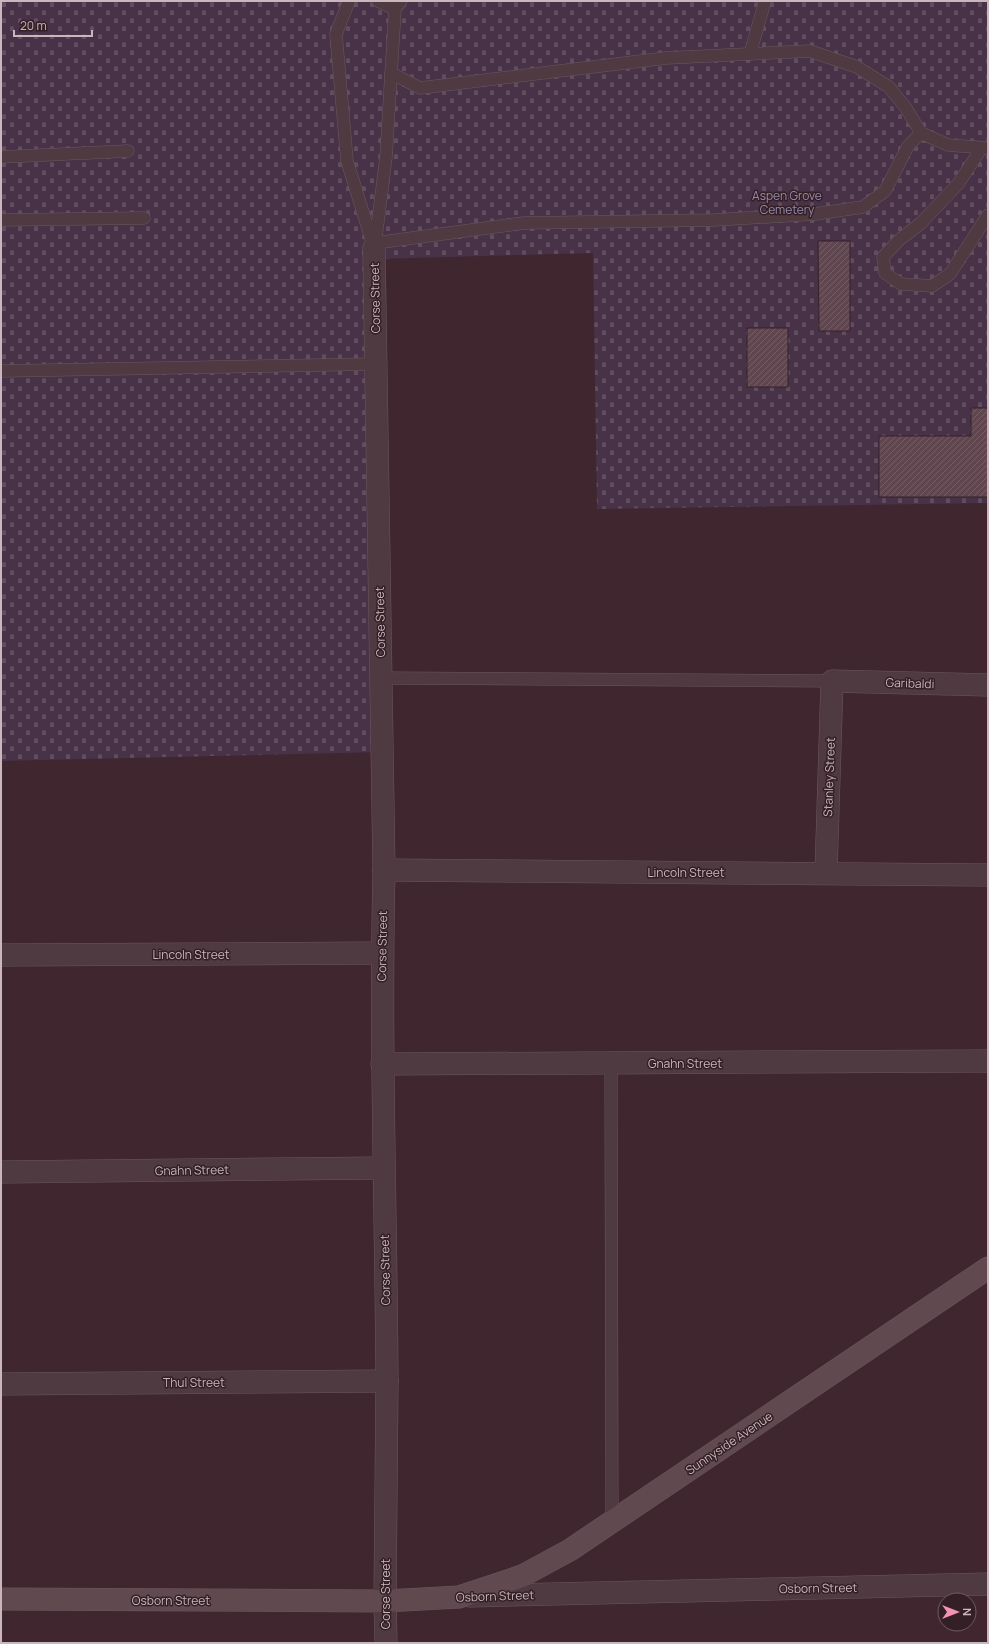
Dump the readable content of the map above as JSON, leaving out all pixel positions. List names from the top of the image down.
{
  "streets": {
    "main road": ["Sunnyside Avenue", "Osborn Street"],
    "street": [
      "Corse Street",
      "Garibaldi",
      "Stanley Street",
      "Lincoln Street",
      "Gnahn Street",
      "Thul Street"
    ]
  },
  "crossings": [
    ["Corse Street", "Lincoln Street"],
    ["Corse Street", "Gnahn Street"],
    ["Corse Street", "Thul Street"],
    ["Corse Street", "Osborn Street"],
    ["Garibaldi", "Stanley Street"],
    ["Stanley Street", "Lincoln Street"],
    ["Sunnyside Avenue", "Osborn Street"]
  ],
  "parks": ["Aspen Grove Cemetery"],
  "scale_bar": "20 m",
  "north": "right"
}
